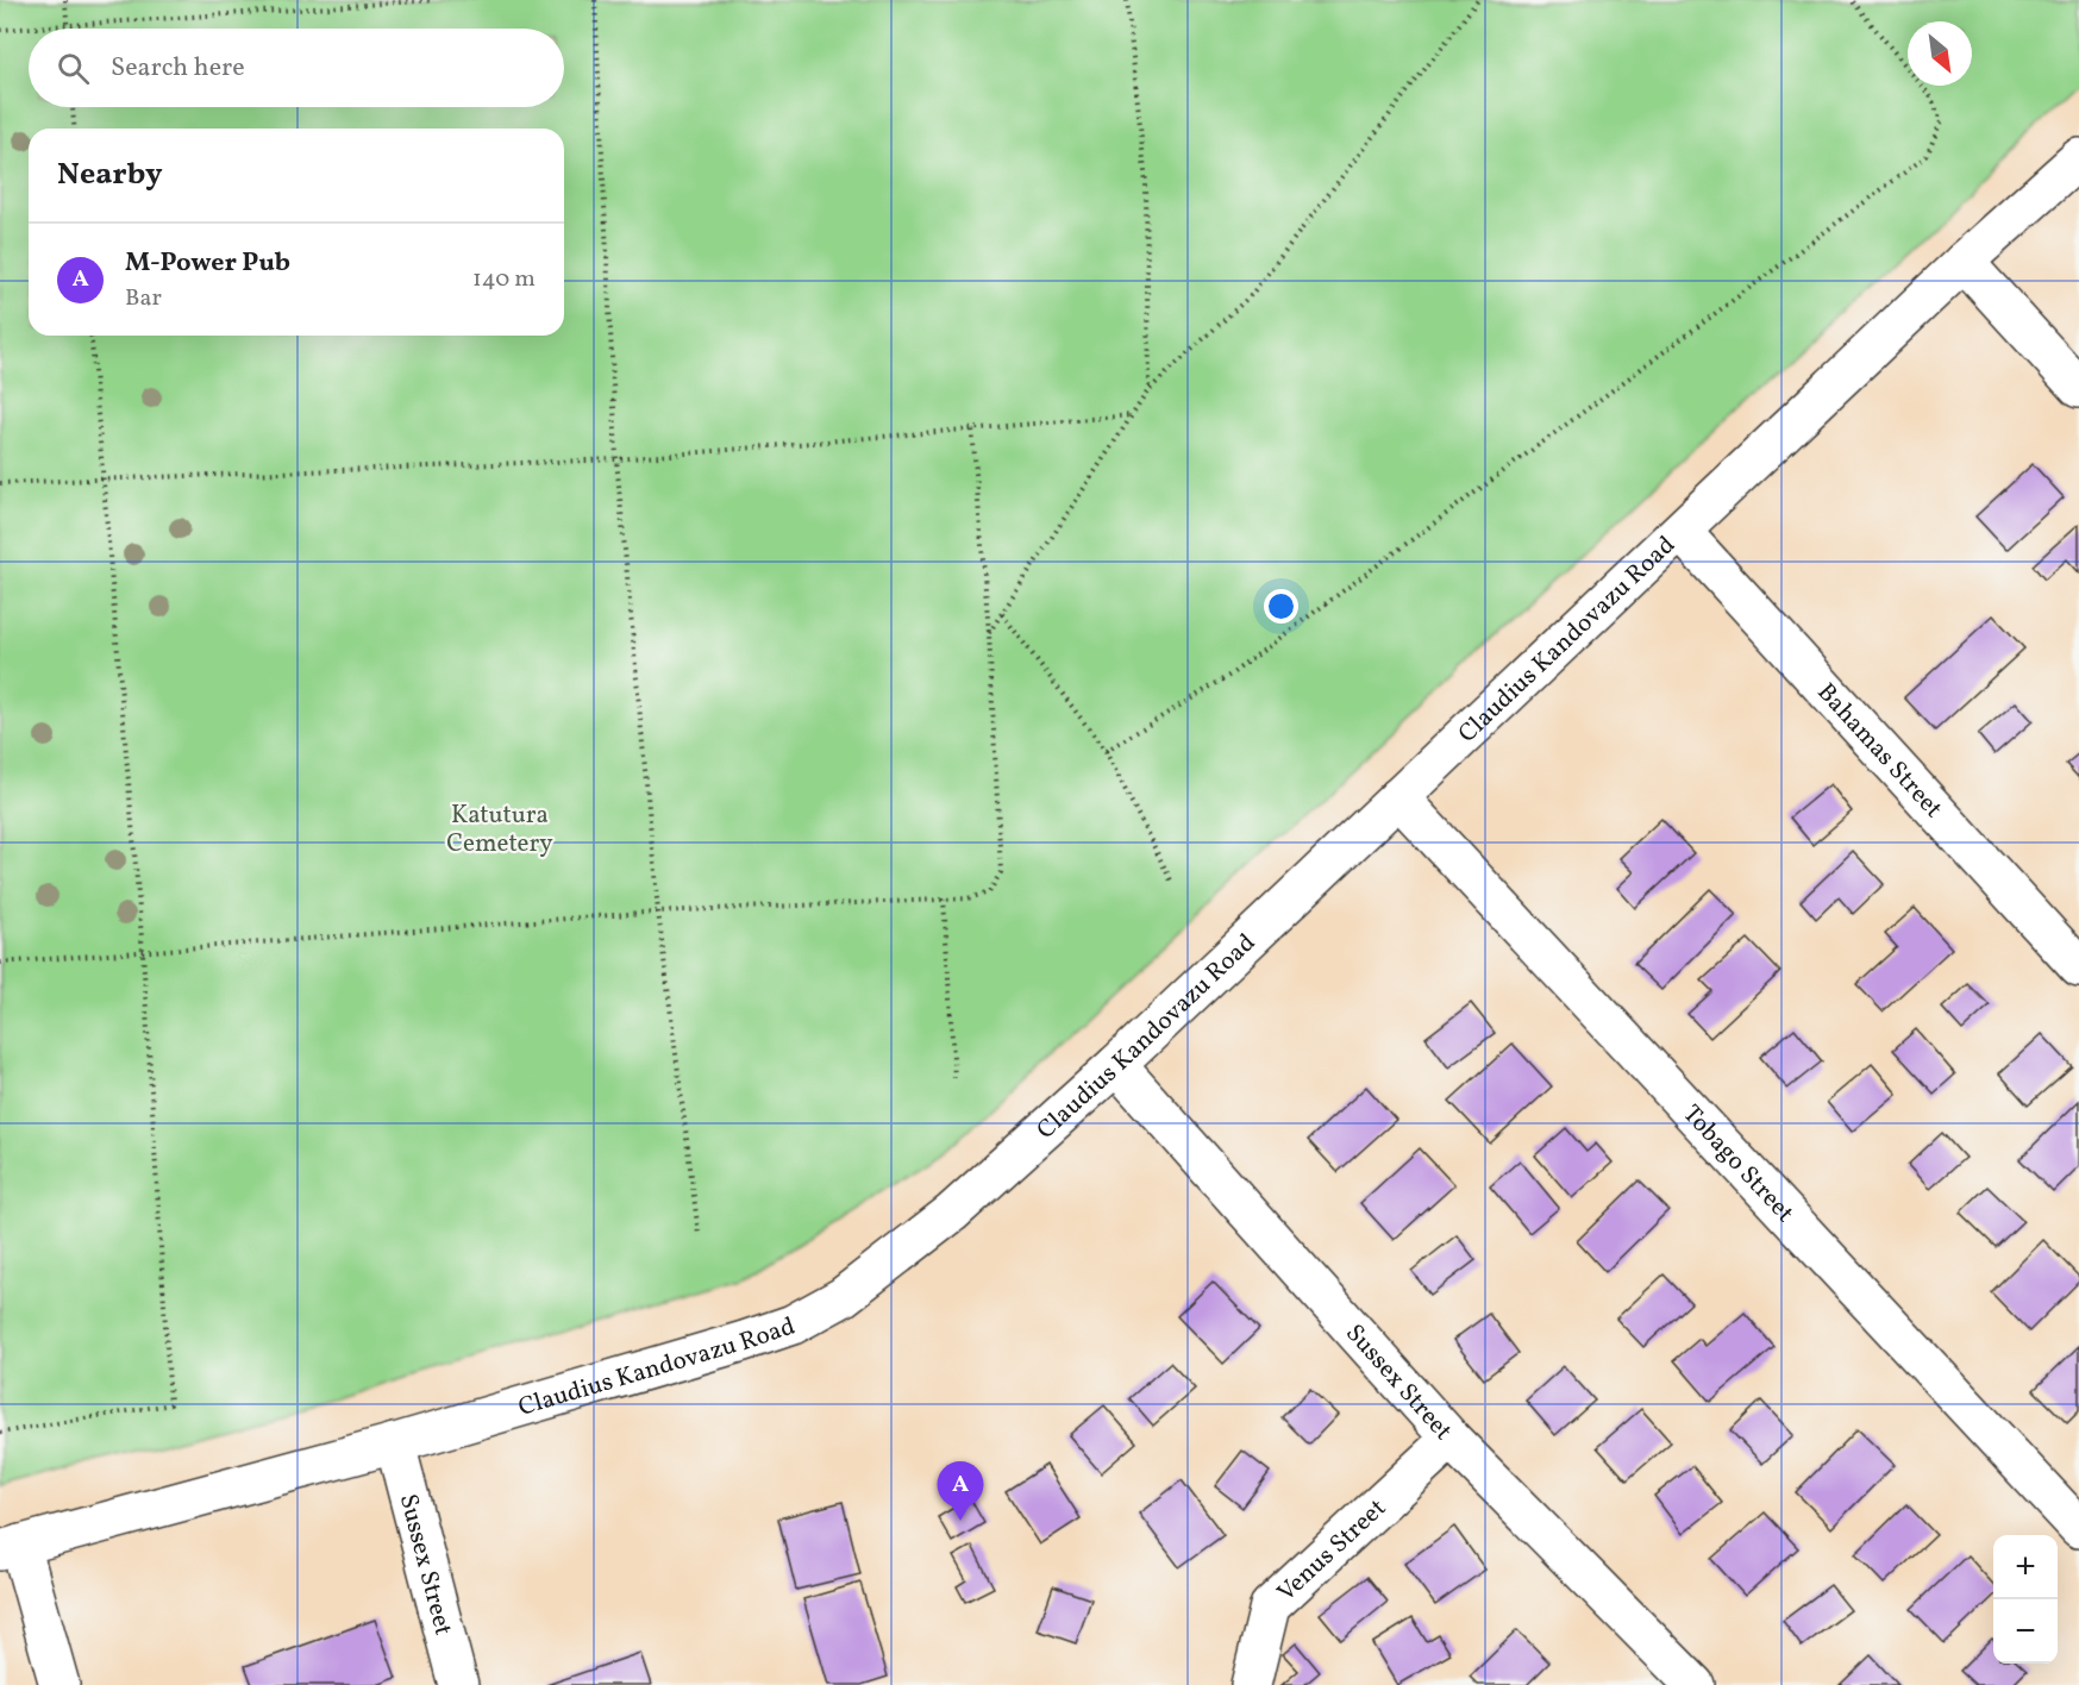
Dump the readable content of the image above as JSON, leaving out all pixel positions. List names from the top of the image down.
{
  "streets": {
    "street": [
      "Claudius Kandovazu Road",
      "Bahamas Street",
      "Tobago Street",
      "Sussex Street",
      "Venus Street"
    ]
  },
  "crossings": [
    ["Claudius Kandovazu Road", "Bahamas Street"],
    ["Claudius Kandovazu Road", "Tobago Street"],
    ["Claudius Kandovazu Road", "Sussex Street"],
    ["Sussex Street", "Venus Street"]
  ],
  "parks": ["Katutura Cemetery"],
  "north": "bottom right",
  "page": {
    "search": "Search here",
    "heading": "Nearby",
    "list": [
      {
        "mark": "A",
        "name": "M-Power Pub",
        "note": "Bar",
        "value": "140 m"
      }
    ],
    "pins": "A",
    "map_buttons": ["+", "−"]
  }
}
